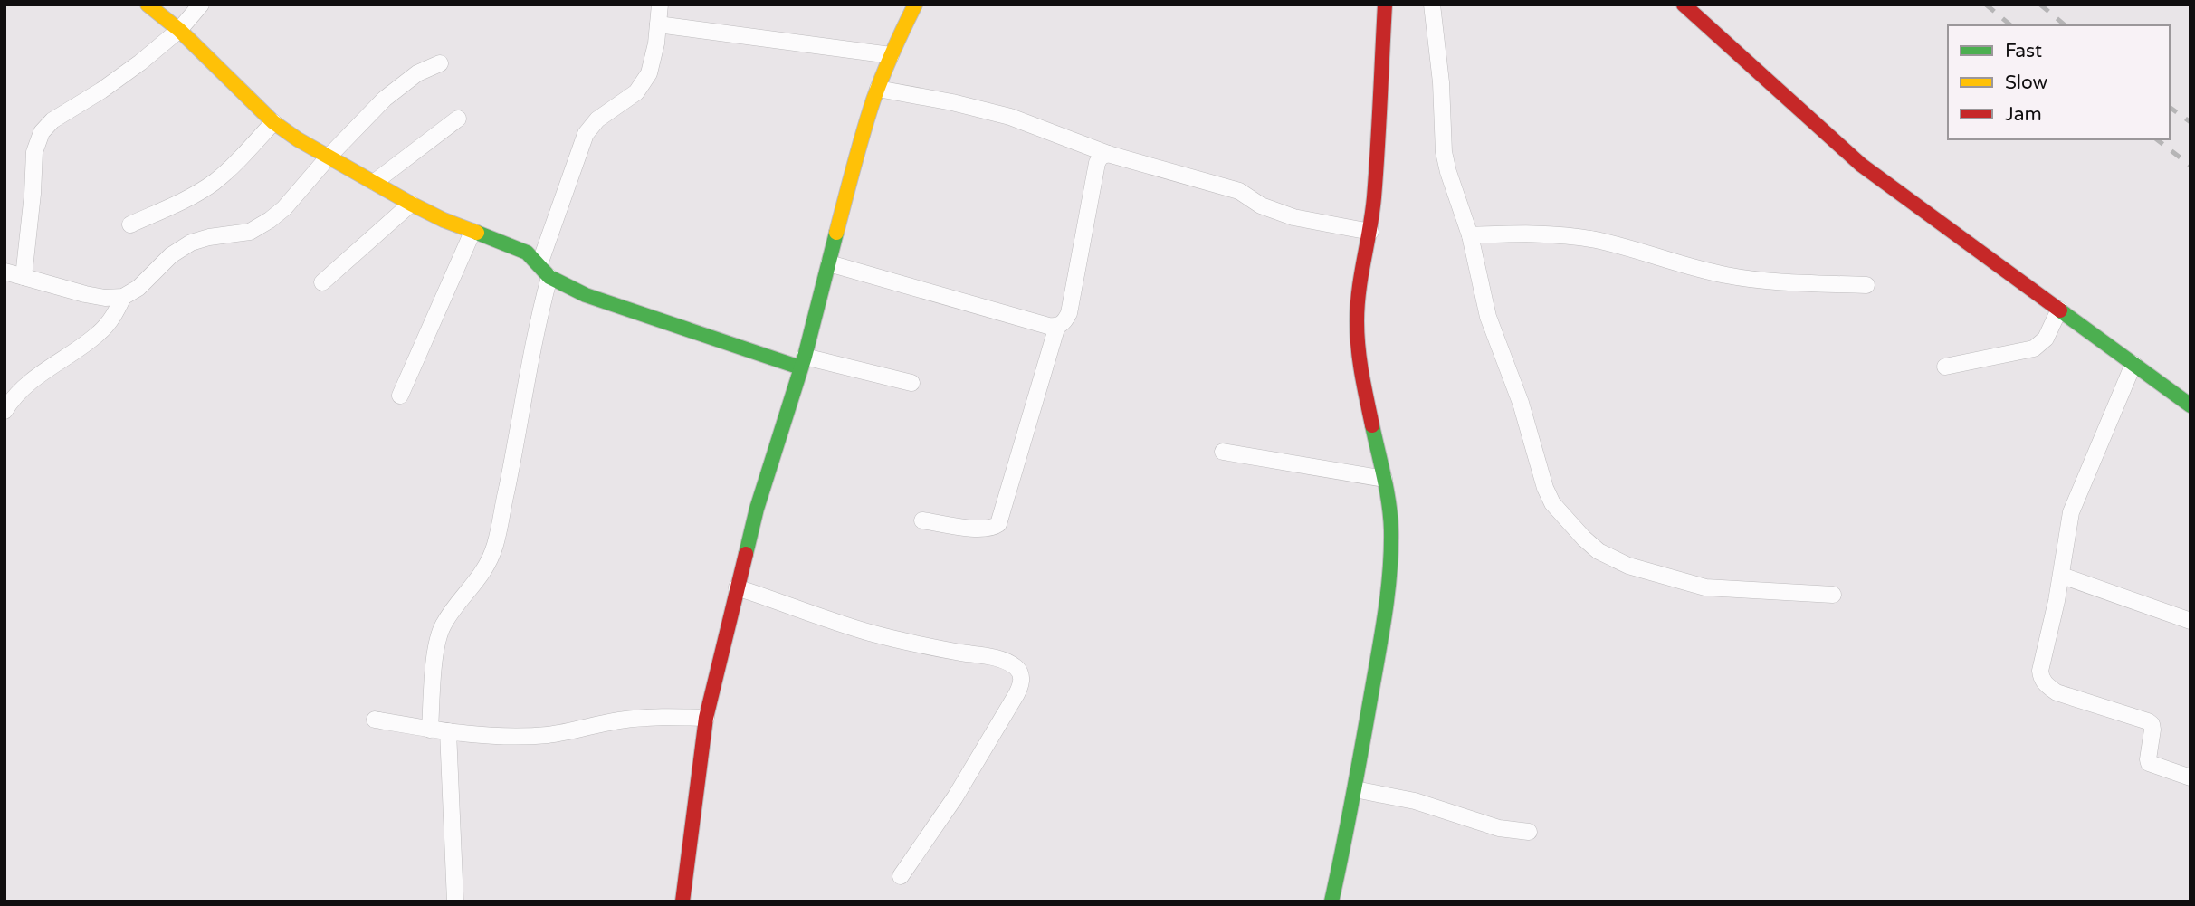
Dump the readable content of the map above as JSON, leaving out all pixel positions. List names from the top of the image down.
{
  "legend": ["Fast", "Slow", "Jam"]
}
